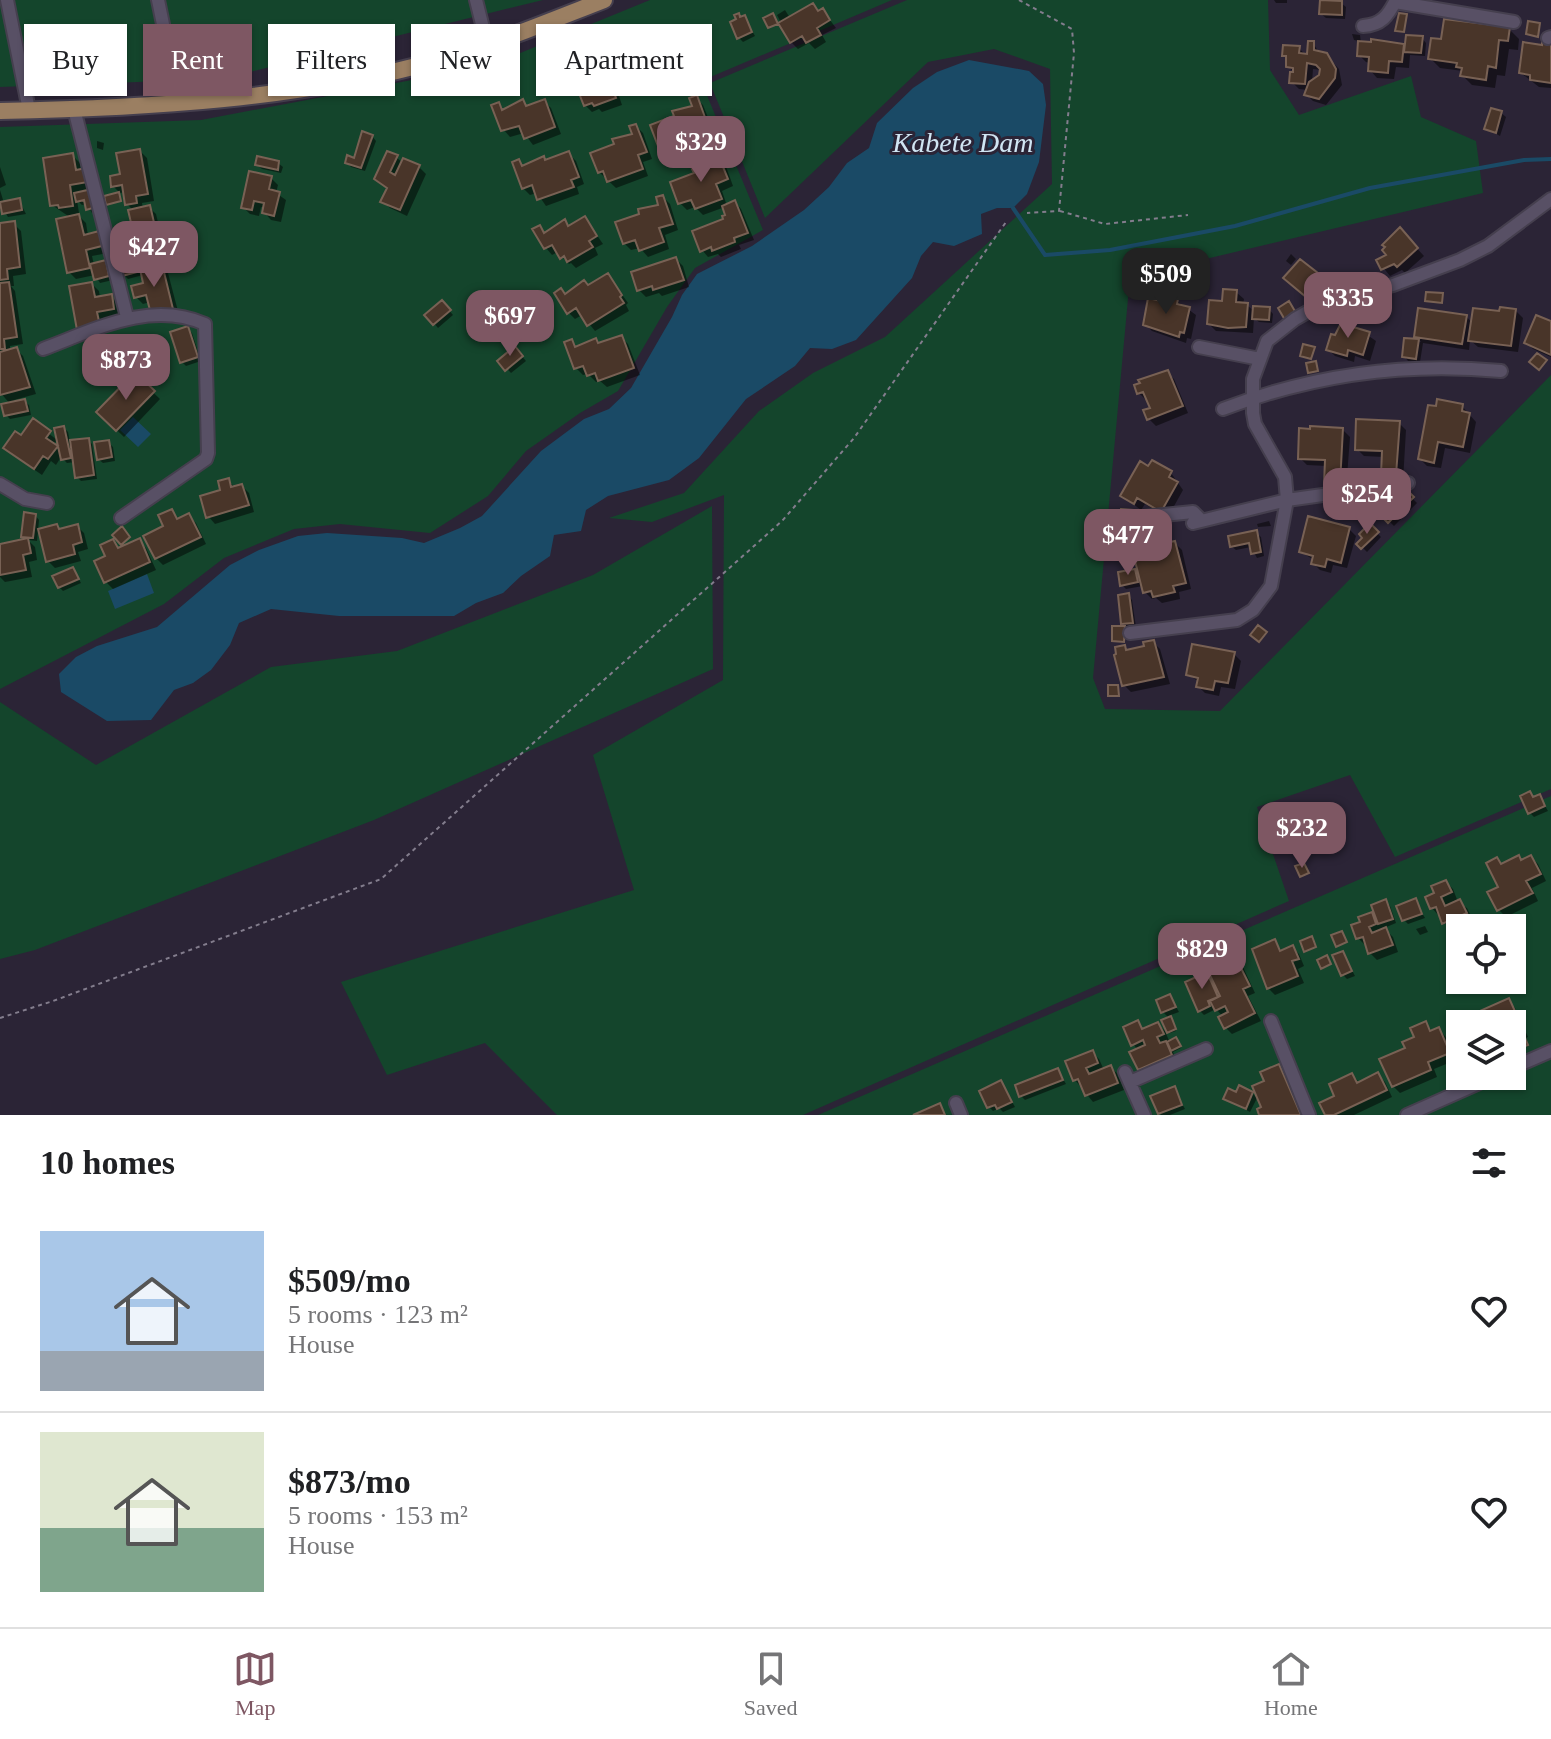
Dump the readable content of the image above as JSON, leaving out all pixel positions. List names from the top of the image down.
{
  "water": ["Kabete Dam"],
  "page": {
    "chip": [
      "Buy",
      "Rent",
      "Filters",
      "New",
      "Apartment"
    ],
    "price": [
      "$329",
      "$427",
      "$509",
      "$335",
      "$697",
      "$873",
      "$254",
      "$477",
      "$232",
      "$829"
    ],
    "heading": "10 homes",
    "list": [
      {
        "name": "$509/mo",
        "note": "5 rooms · 123 m² · House"
      },
      {
        "name": "$873/mo",
        "note": "5 rooms · 153 m² · House"
      }
    ],
    "tabs": ["Map", "Saved", "Home"]
  }
}
